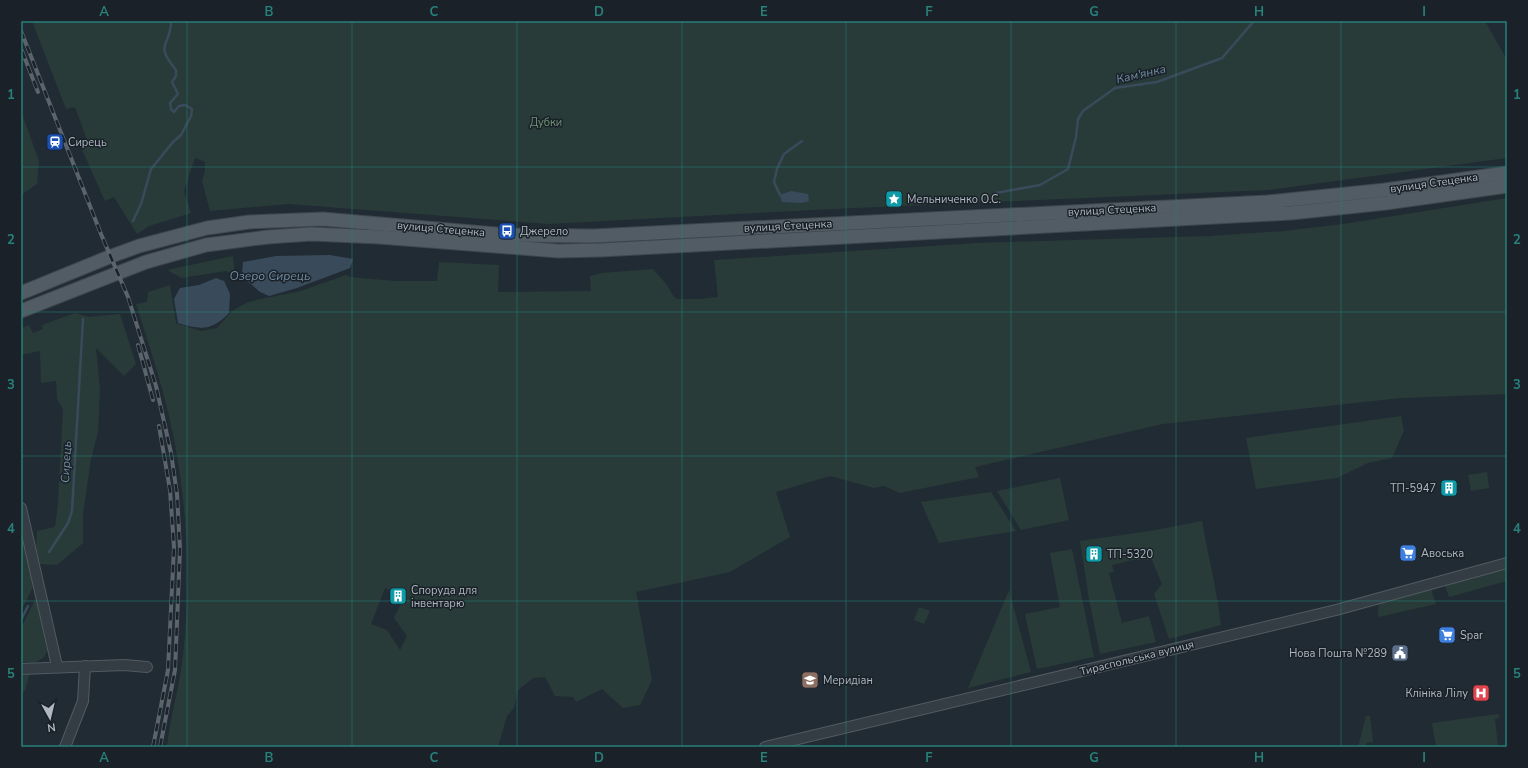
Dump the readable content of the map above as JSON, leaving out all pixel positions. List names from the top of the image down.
{
  "streets": {
    "main road": ["вулиця Стеценка"],
    "street": ["Тираспольська вулиця"]
  },
  "water": ["Кам'янка", "Озеро Сирець", "Сирець"],
  "parks": ["Дубки"],
  "places": {
    "station": ["Сирець"],
    "place": ["Мельниченко О.С."],
    "bus stop": ["Джерело"],
    "building": ["ТП-5947", "ТП-5320", "Споруда для інвентарю"],
    "supermarket": ["Авоська", "Spar"],
    "public building": ["Нова Пошта №289"],
    "school or university": ["Меридіан"],
    "hospital": ["Клініка Лілу"]
  },
  "north": "bottom",
  "grid": {
    "columns": [
      "A",
      "B",
      "C",
      "D",
      "E",
      "F",
      "G",
      "H",
      "I"
    ],
    "rows": [
      "1",
      "2",
      "3",
      "4",
      "5"
    ]
  }
}
